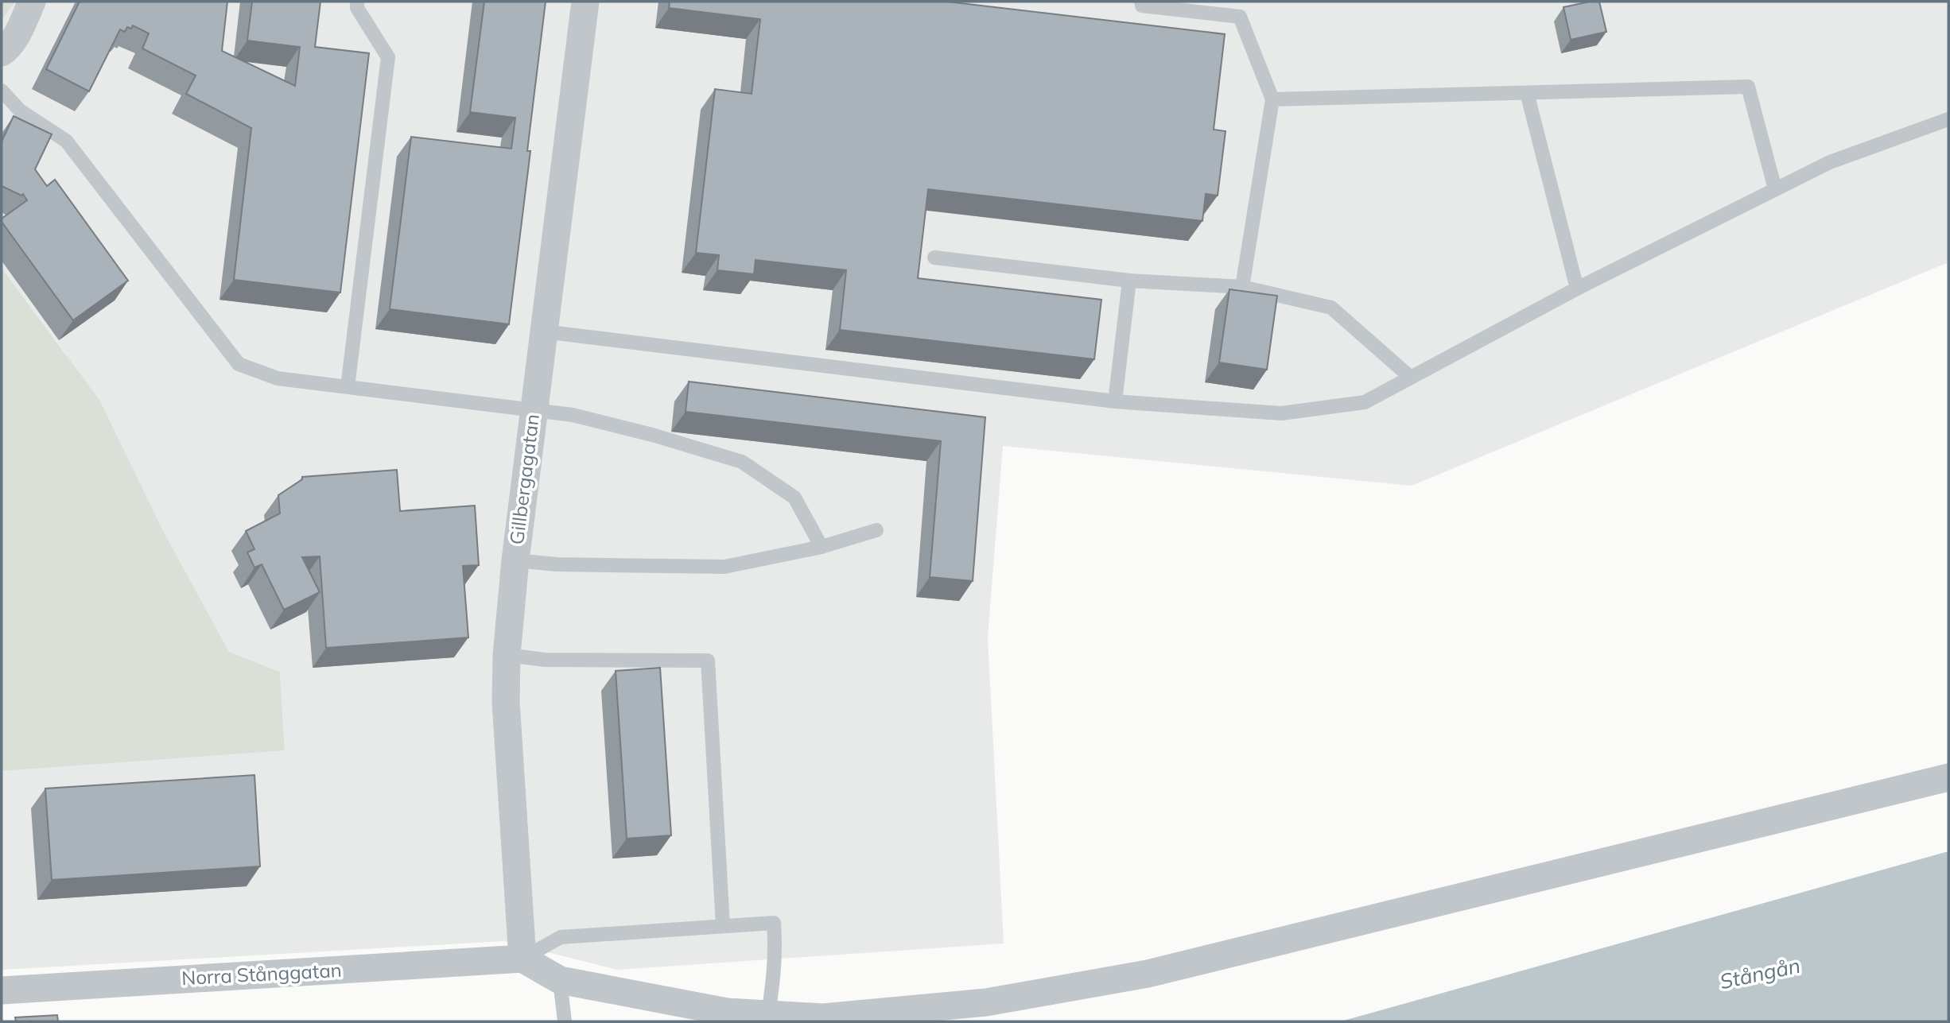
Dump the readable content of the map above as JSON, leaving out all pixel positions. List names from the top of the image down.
{
  "streets": {
    "street": ["Gillbergagatan", "Norra Stånggatan"]
  },
  "crossings": [
    ["Gillbergagatan", "Norra Stånggatan"]
  ],
  "water": ["Stångån"]
}
